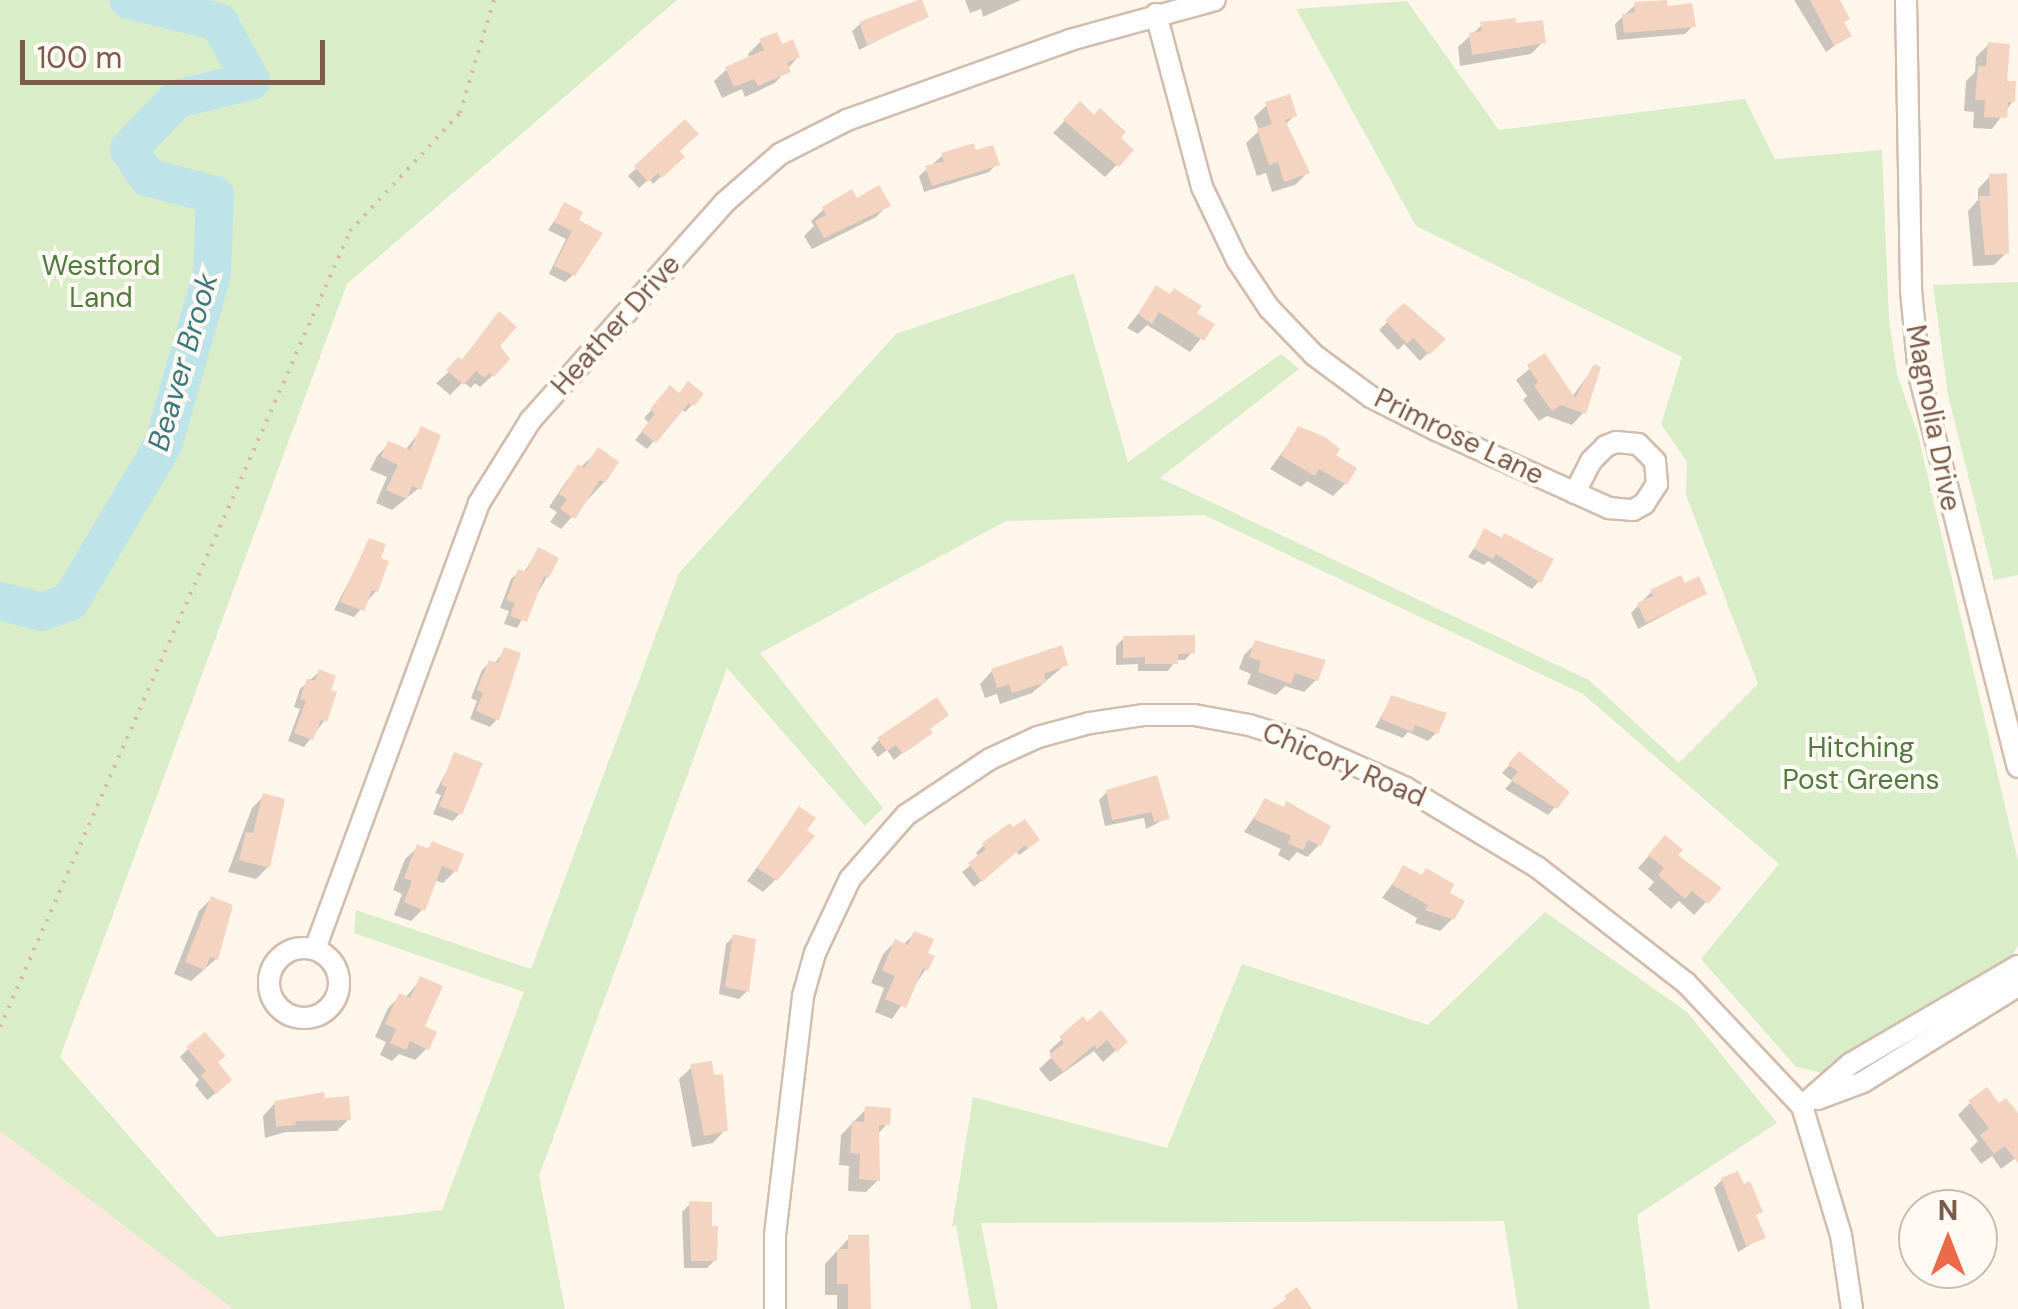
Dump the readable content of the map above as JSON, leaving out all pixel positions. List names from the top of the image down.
{
  "streets": {
    "street": [
      "Heather Drive",
      "Magnolia Drive",
      "Primrose Lane",
      "Chicory Road"
    ]
  },
  "crossings": [
    ["Heather Drive", "Primrose Lane"]
  ],
  "water": ["Beaver Brook"],
  "parks": ["Westford Land", "Hitching Post Greens"],
  "scale_bar": "100 m",
  "north": "top"
}
